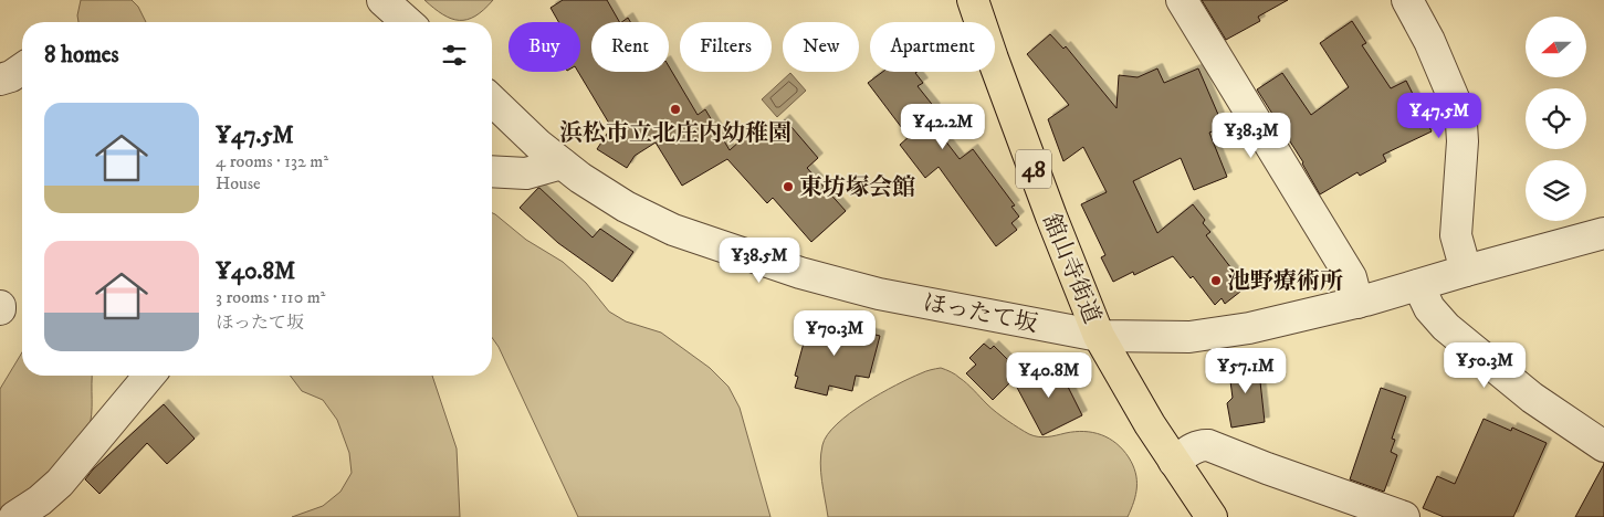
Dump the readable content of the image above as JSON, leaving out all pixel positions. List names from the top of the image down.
{
  "streets": {
    "main road": ["48", "舘山寺街道"],
    "street": ["ほったて坂"]
  },
  "crossings": [
    ["舘山寺街道", "ほったて坂"]
  ],
  "places": ["浜松市立北庄内幼稚園", "東坊塚会館", "池野療術所"],
  "north": "left",
  "page": {
    "chip": [
      "Buy",
      "Rent",
      "Filters",
      "New",
      "Apartment"
    ],
    "heading": "8 homes",
    "list": [
      {
        "name": "¥47.5M",
        "note": "4 rooms · 132 m² · House"
      },
      {
        "name": "¥40.8M",
        "note": "3 rooms · 110 m² · ほったて坂"
      }
    ],
    "price": [
      "¥47.5M",
      "¥42.2M",
      "¥38.3M",
      "¥38.5M",
      "¥70.3M",
      "¥50.3M",
      "¥57.1M",
      "¥40.8M"
    ]
  }
}
